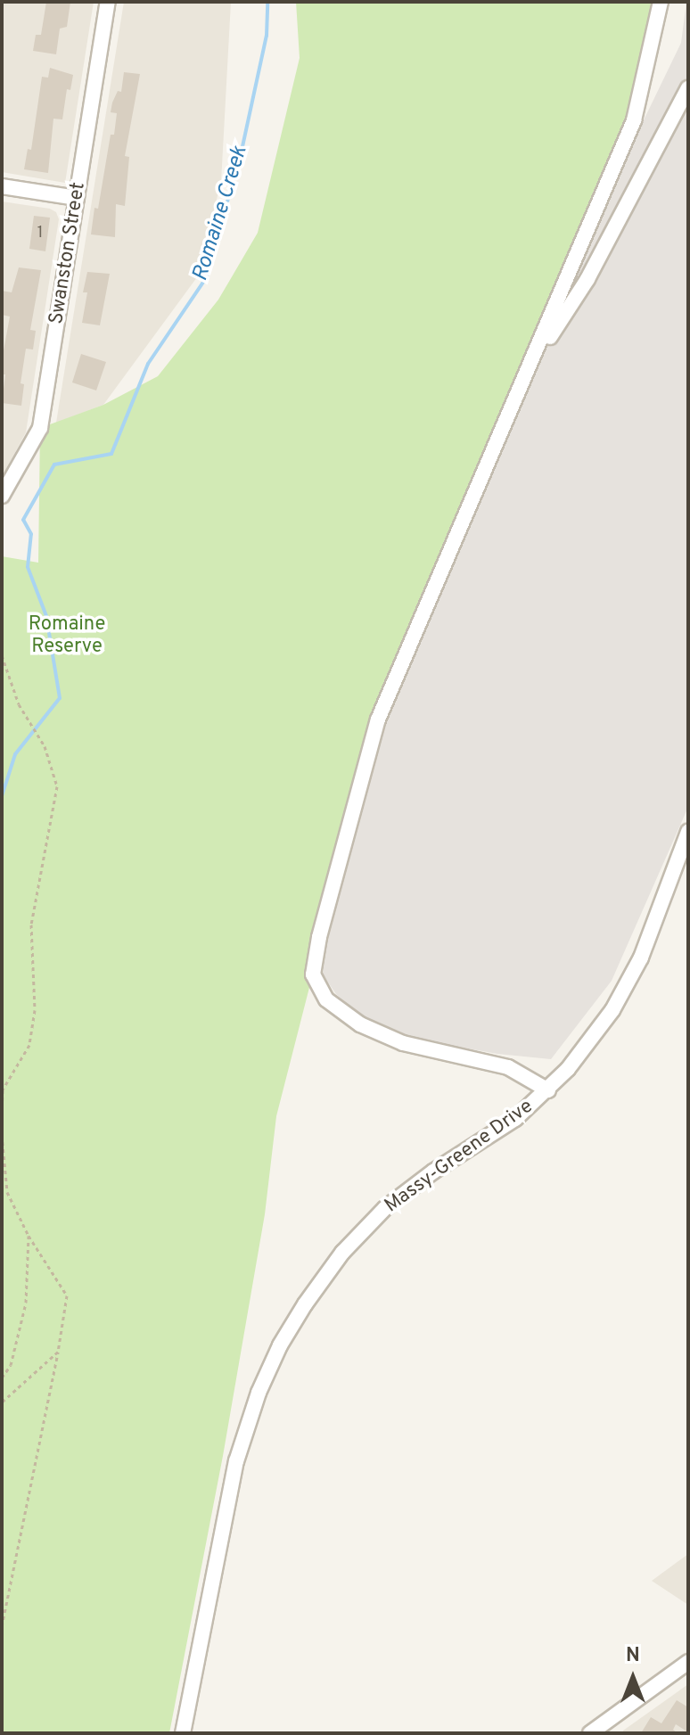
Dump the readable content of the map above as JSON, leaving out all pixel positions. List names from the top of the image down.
{
  "streets": {
    "street": ["Swanston Street", "Massy-Greene Drive"]
  },
  "water": ["Romaine Creek"],
  "parks": ["Romaine Reserve"],
  "house_numbers": ["1"],
  "north": "top"
}
